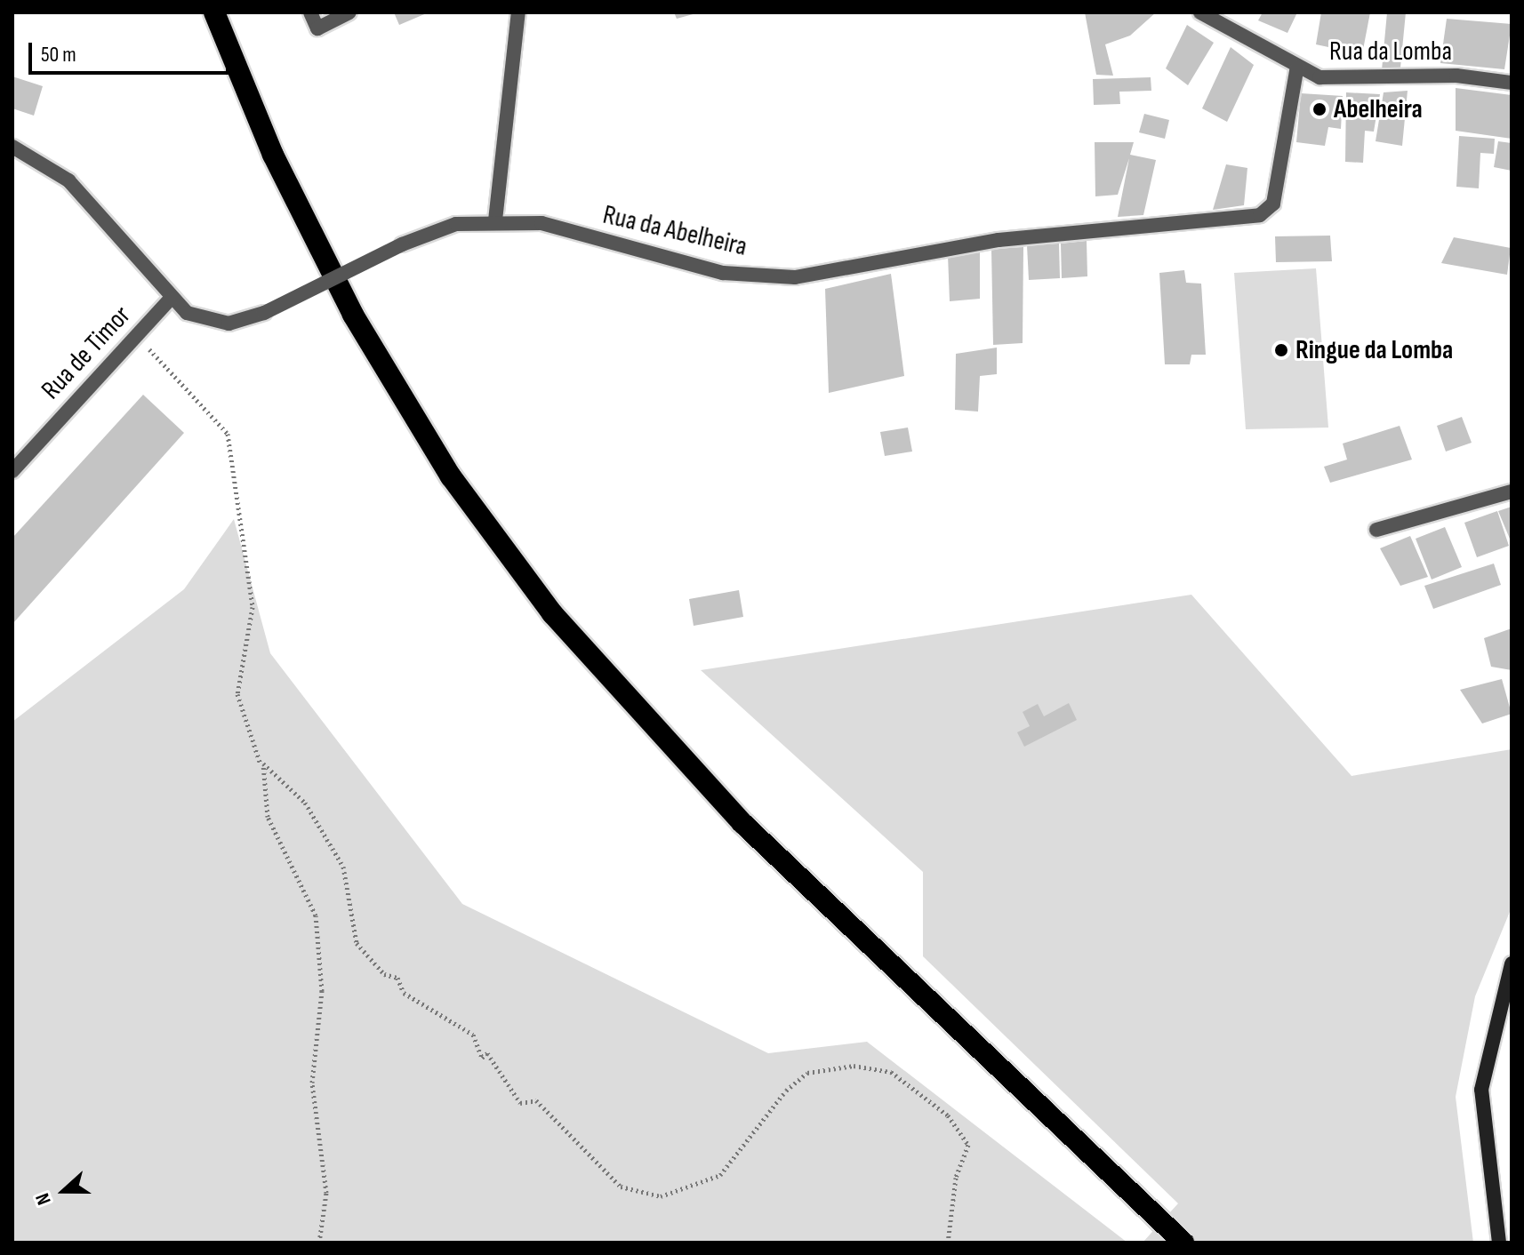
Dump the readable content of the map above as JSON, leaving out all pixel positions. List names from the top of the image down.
{
  "streets": {
    "street": ["Rua da Lomba", "Rua da Abelheira", "Rua de Timor"]
  },
  "crossings": [
    ["Rua da Lomba", "Rua da Abelheira"],
    ["Rua da Abelheira", "Rua de Timor"]
  ],
  "places": ["Abelheira", "Ringue da Lomba"],
  "scale_bar": "50 m",
  "north": "left"
}
